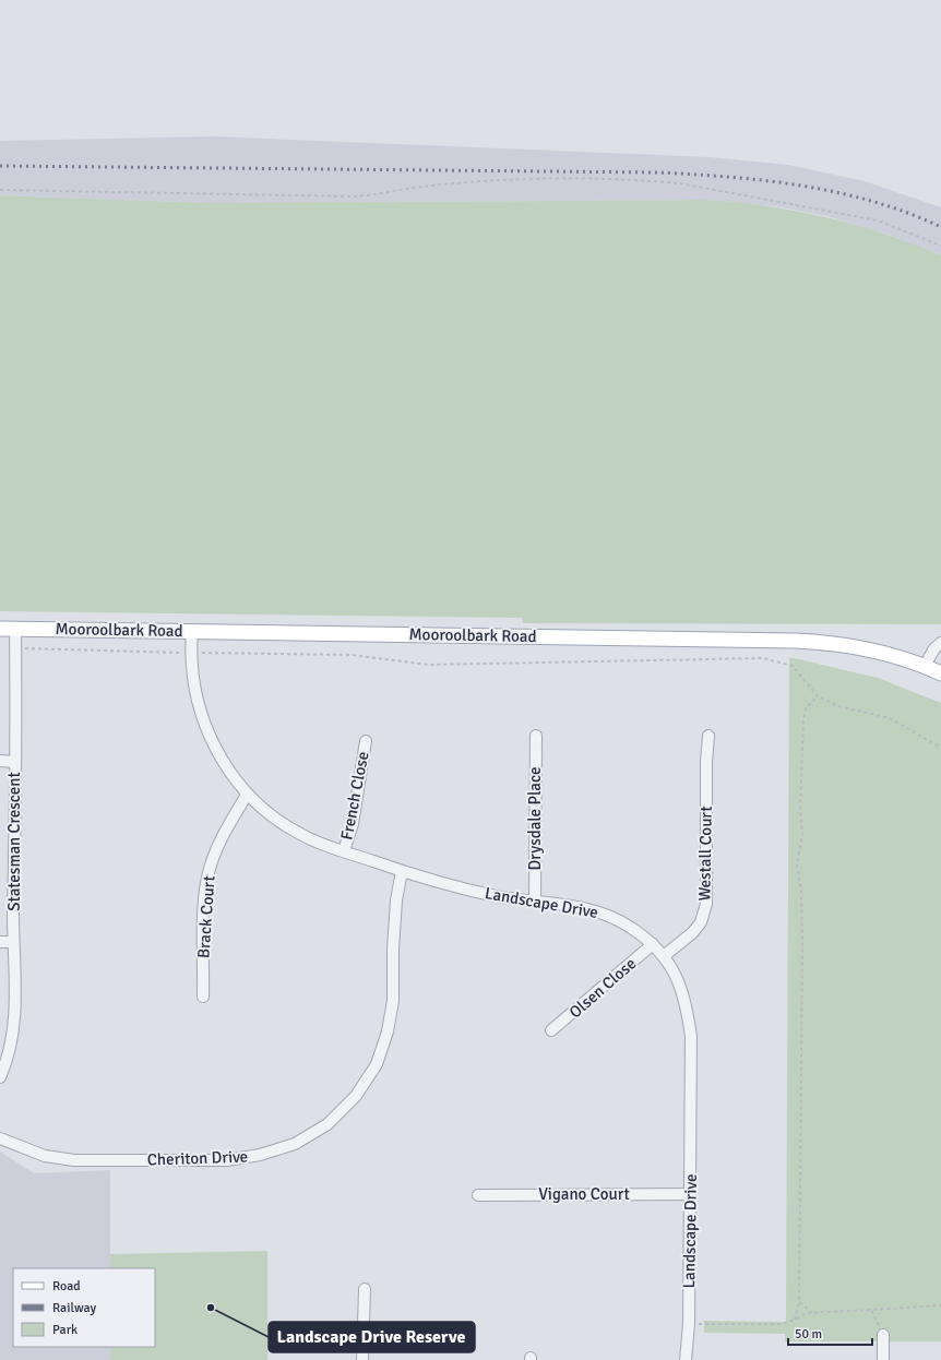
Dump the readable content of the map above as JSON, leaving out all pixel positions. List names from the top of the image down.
{
  "streets": {
    "main road": ["Mooroolbark Road"],
    "street": [
      "French Close",
      "Drysdale Place",
      "Statesman Crescent",
      "Westall Court",
      "Landscape Drive",
      "Brack Court",
      "Olsen Close",
      "Cheriton Drive",
      "Vigano Court"
    ]
  },
  "crossings": [
    ["Mooroolbark Road", "Statesman Crescent"],
    ["Mooroolbark Road", "Landscape Drive"],
    ["French Close", "Landscape Drive"],
    ["Drysdale Place", "Landscape Drive"],
    ["Westall Court", "Landscape Drive"],
    ["Landscape Drive", "Brack Court"],
    ["Landscape Drive", "Olsen Close"],
    ["Landscape Drive", "Cheriton Drive"],
    ["Landscape Drive", "Vigano Court"]
  ],
  "places": ["Landscape Drive Reserve"],
  "legend": ["Road", "Railway", "Park"],
  "scale_bar": "50 m"
}
